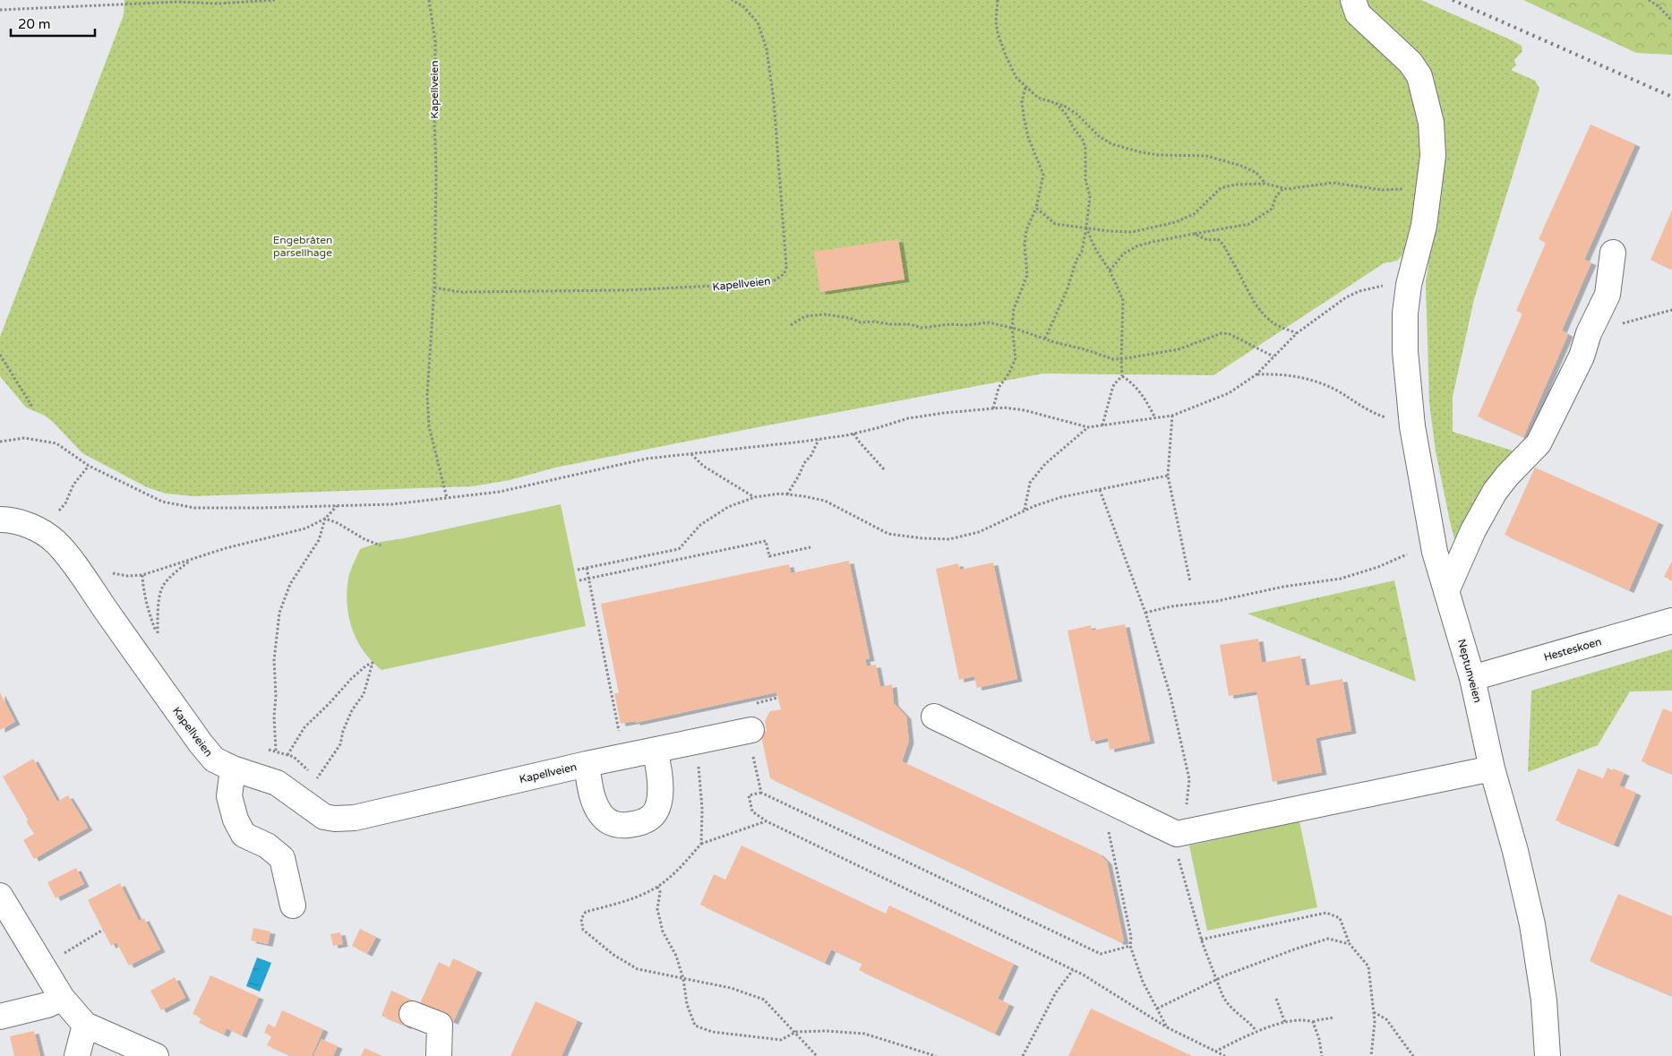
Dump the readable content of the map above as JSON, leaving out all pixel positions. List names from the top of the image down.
{
  "streets": {
    "street": ["Kapellveien", "Hesteskoen", "Neptunveien"]
  },
  "crossings": [
    ["Hesteskoen", "Neptunveien"]
  ],
  "parks": ["Engebråten parsellhage"],
  "scale_bar": "20 m"
}
